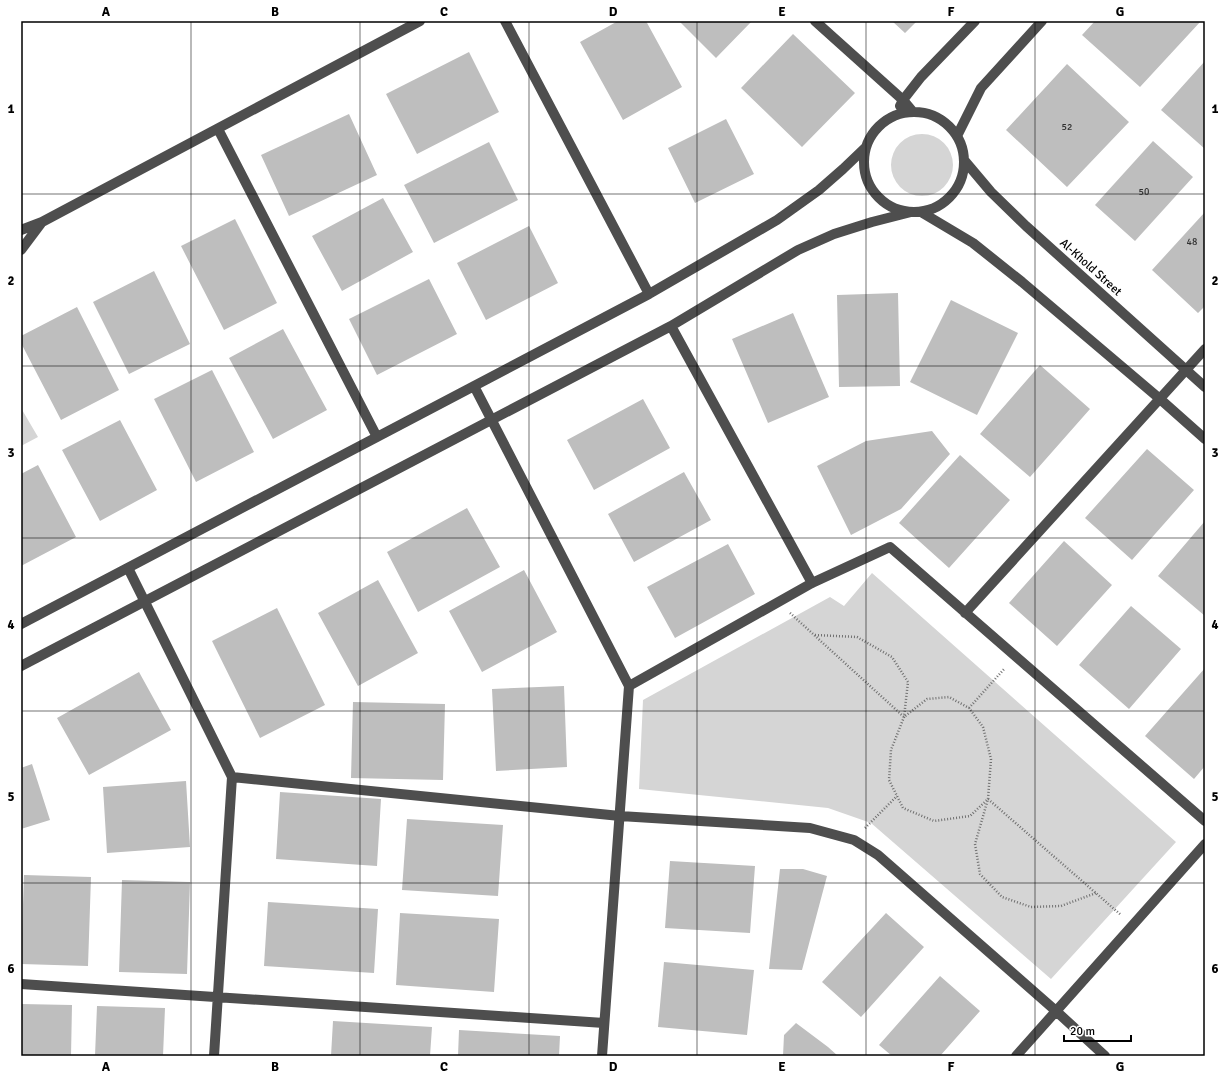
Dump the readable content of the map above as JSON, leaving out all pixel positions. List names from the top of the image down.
{
  "streets": {
    "street": ["Al-Khold Street"]
  },
  "house_numbers": ["52", "50", "48"],
  "scale_bar": "20 m",
  "grid": {
    "columns": [
      "A",
      "B",
      "C",
      "D",
      "E",
      "F",
      "G"
    ],
    "rows": [
      "1",
      "2",
      "3",
      "4",
      "5",
      "6"
    ]
  }
}
